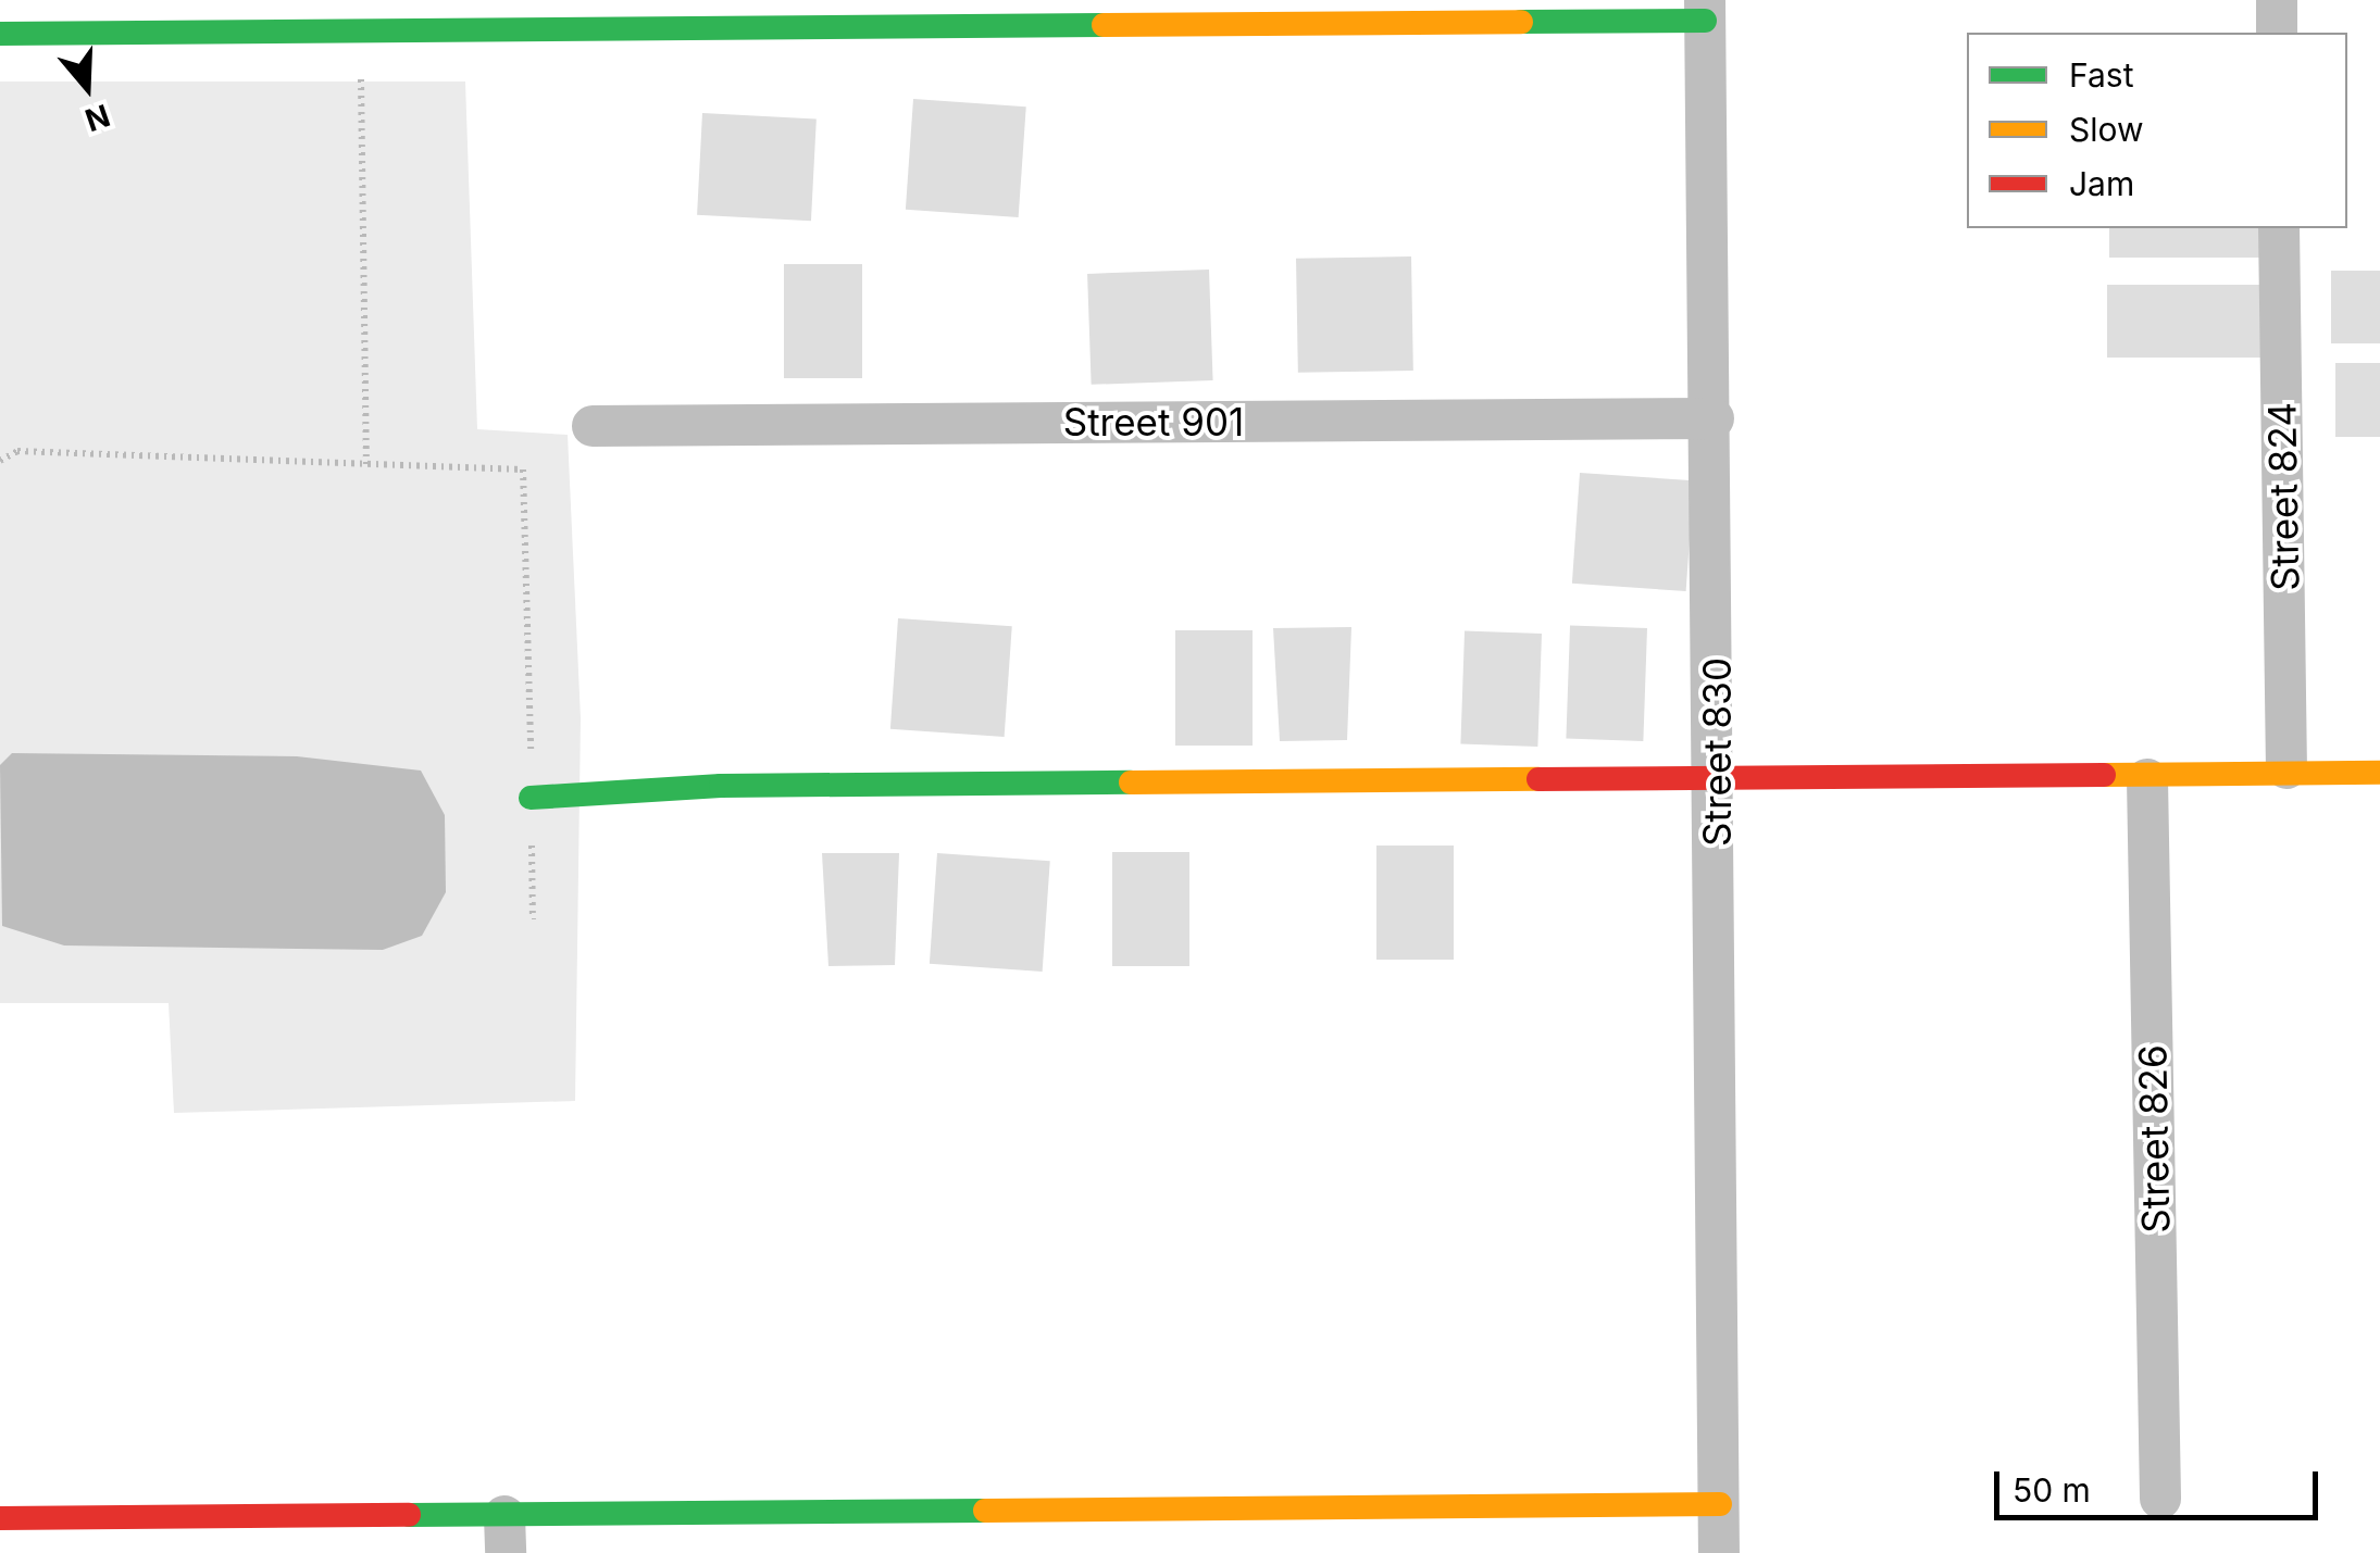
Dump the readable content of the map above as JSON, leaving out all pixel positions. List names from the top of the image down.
{
  "streets": {
    "street": [
      "Street 901",
      "Street 824",
      "Street 830",
      "Street 826"
    ]
  },
  "crossings": [
    ["Street 901", "Street 830"]
  ],
  "legend": ["Fast", "Slow", "Jam"],
  "scale_bar": "50 m",
  "north": "bottom"
}
